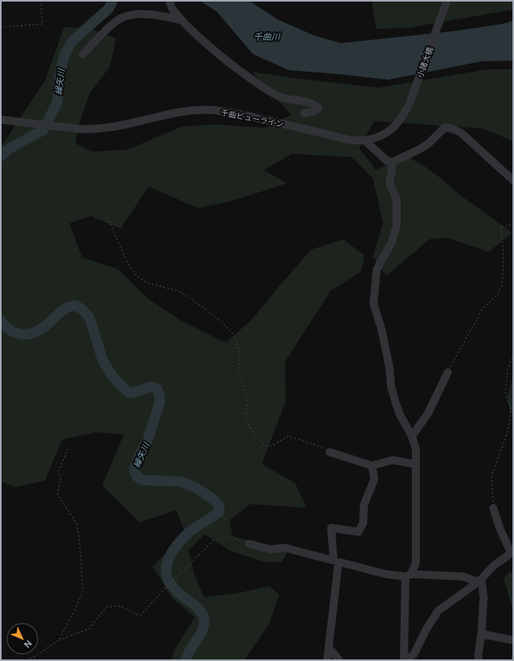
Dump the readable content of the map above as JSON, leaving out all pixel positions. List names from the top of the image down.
{
  "streets": {
    "street": ["小諸大橋", "千曲ビューライン"]
  },
  "crossings": [
    ["小諸大橋", "千曲ビューライン"]
  ],
  "water": ["千曲川", "繰矢川"],
  "north": "bottom right"
}
